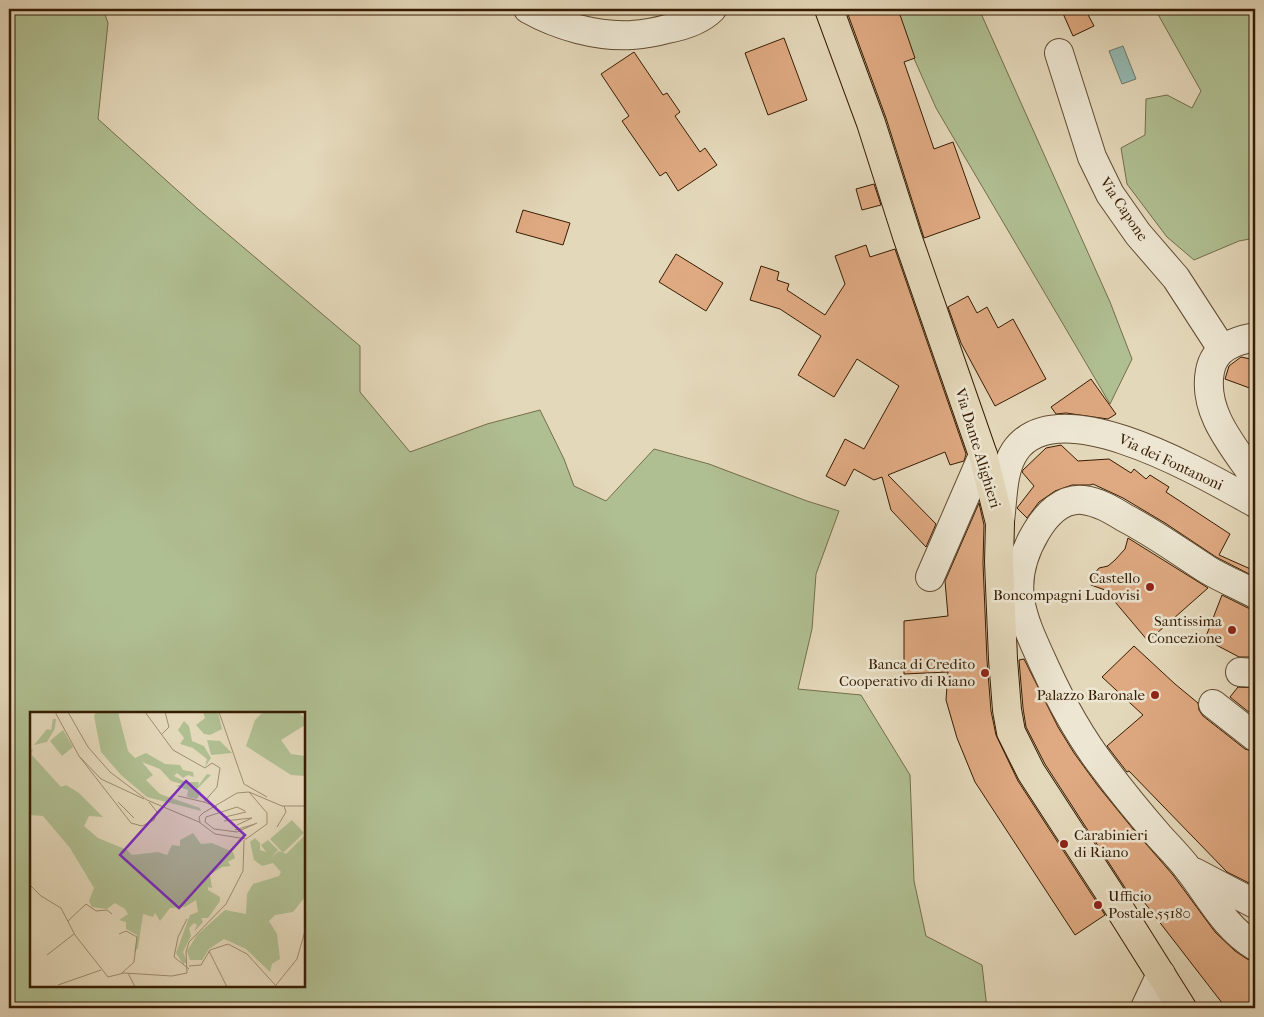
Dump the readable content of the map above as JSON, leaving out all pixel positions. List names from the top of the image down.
{
  "streets": {
    "main road": ["Via Dante Alighieri"],
    "street": ["Via Capone", "Via dei Fontanoni"]
  },
  "crossings": [
    ["Via Dante Alighieri", "Via dei Fontanoni"]
  ],
  "places": [
    "Castello Boncompagni Ludovisi",
    "Santissima Concezione",
    "Banca di Credito Cooperativo di Riano",
    "Palazzo Baronale",
    "Carabinieri di Riano",
    "Ufficio Postale 55180"
  ]
}
